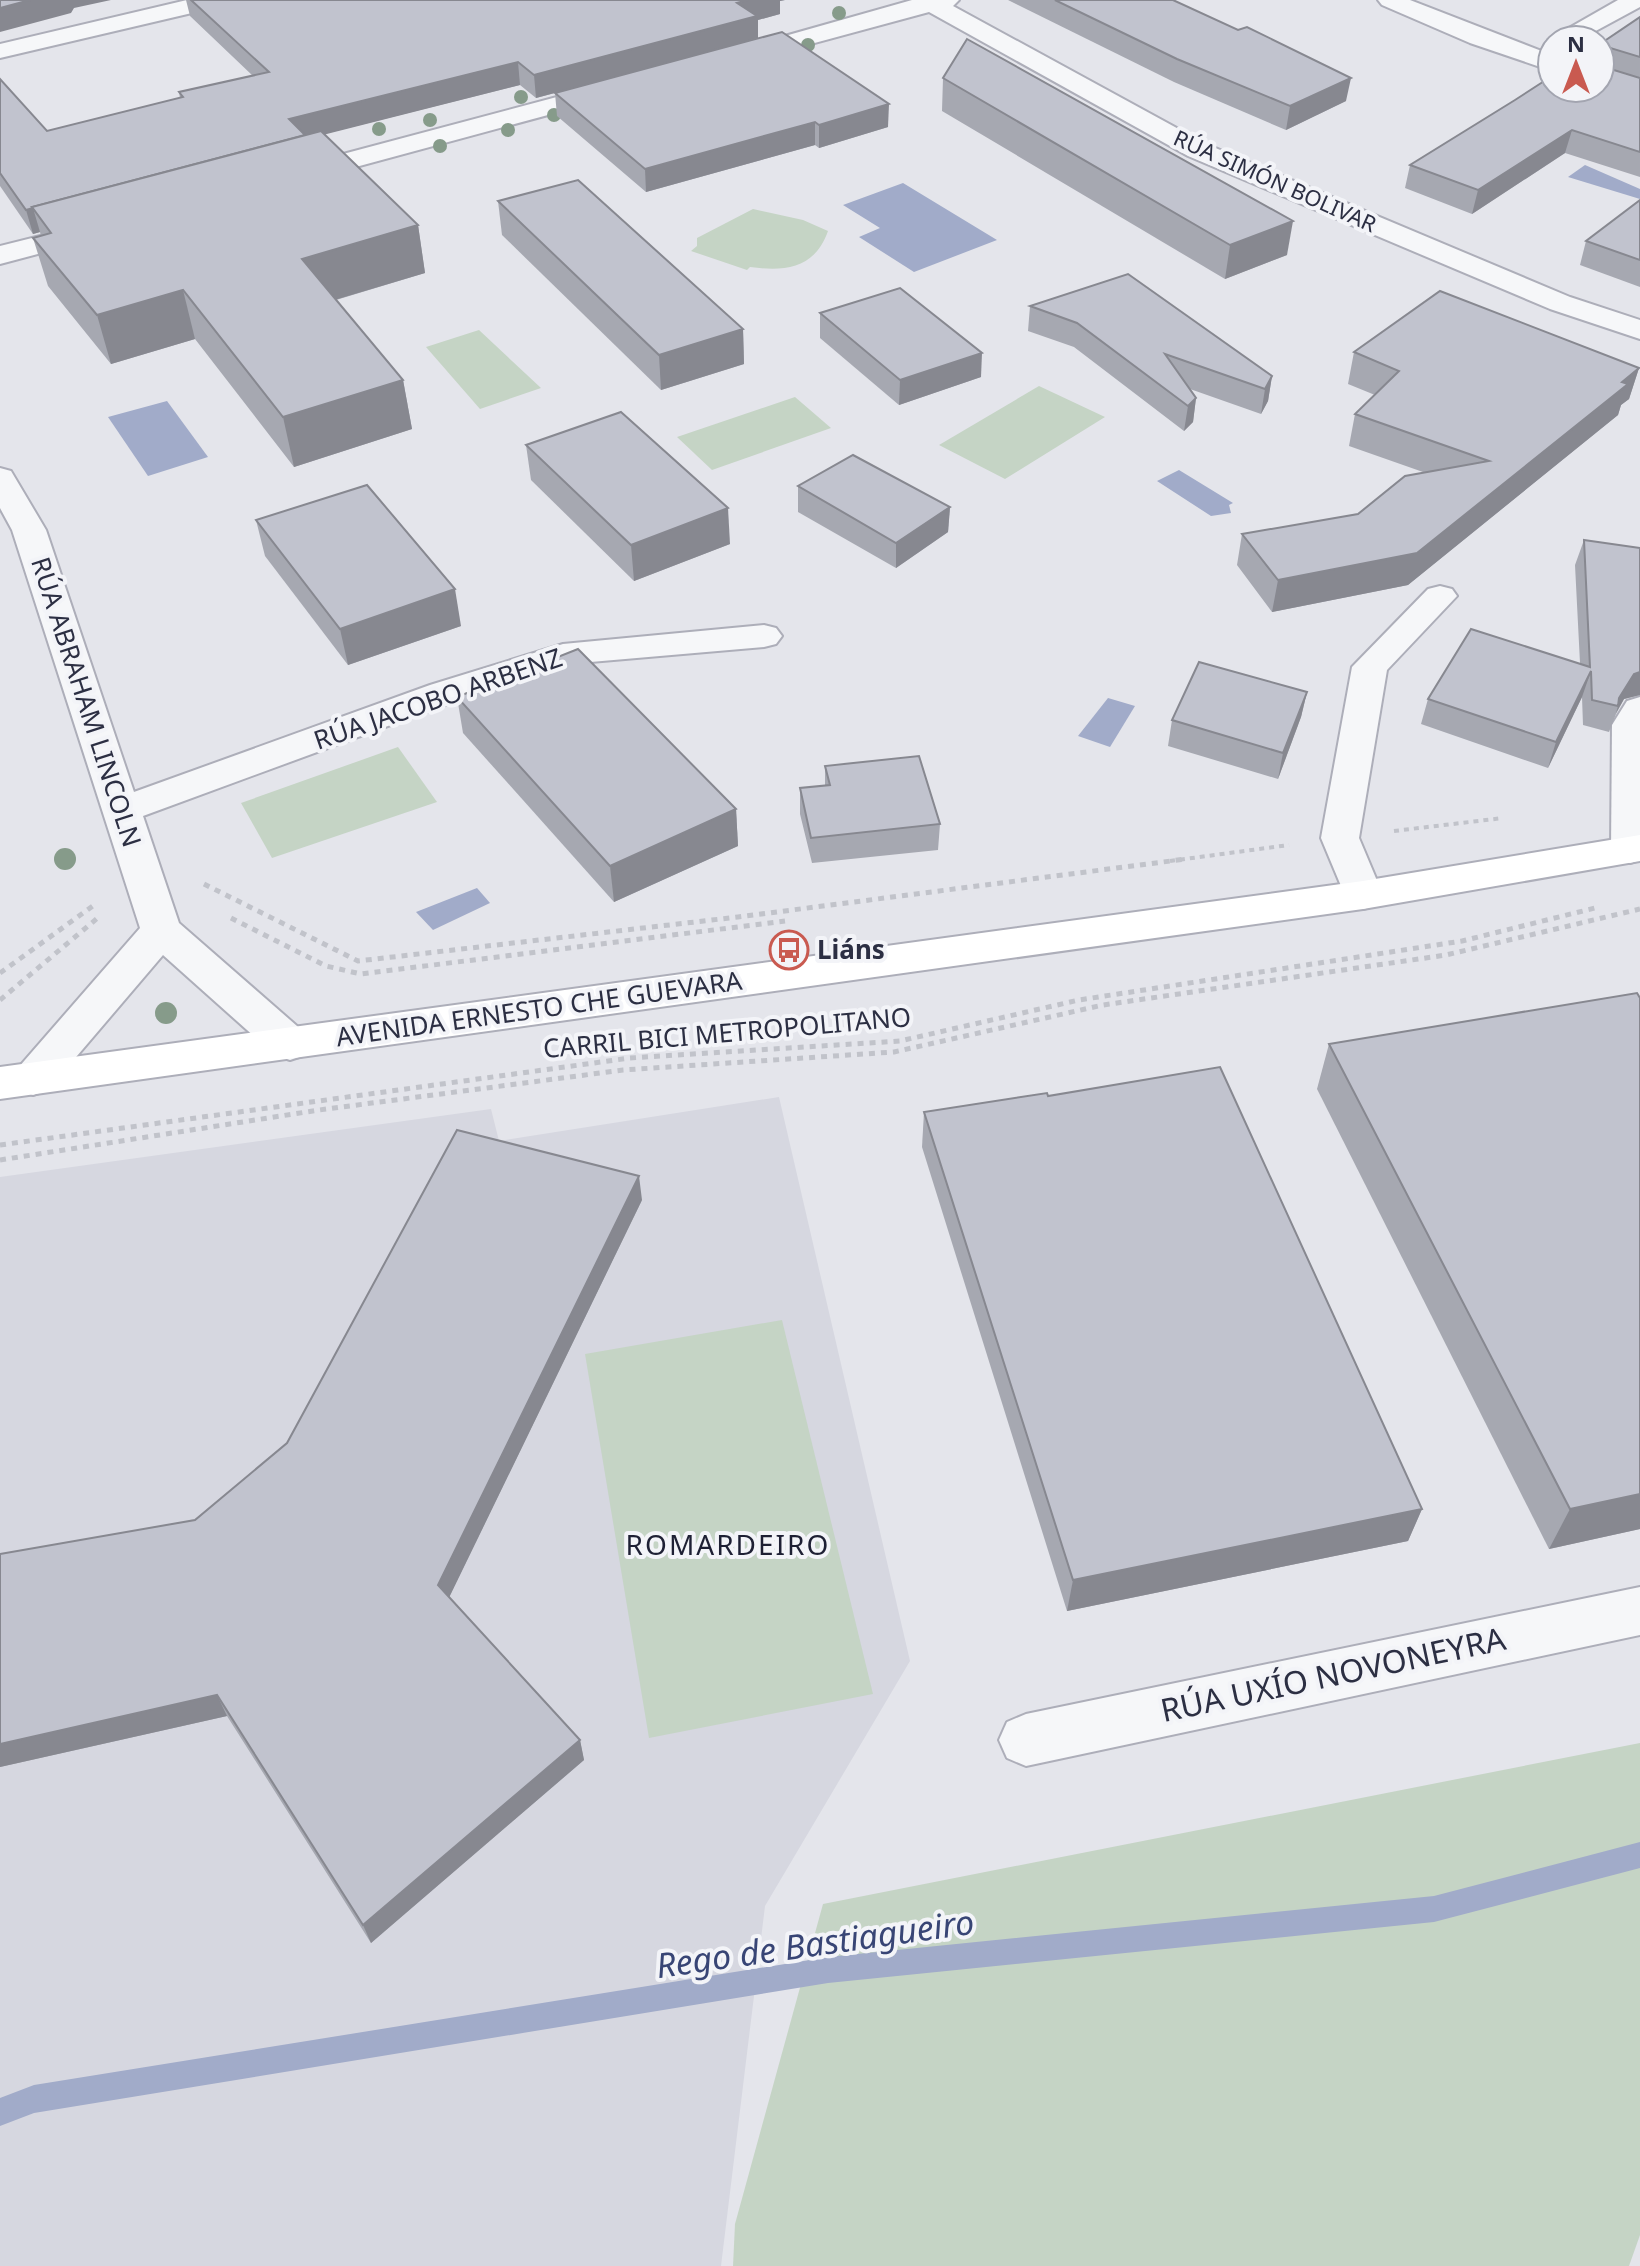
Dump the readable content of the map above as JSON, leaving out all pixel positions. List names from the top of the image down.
{
  "streets": {
    "main road": ["AVENIDA ERNESTO CHE GUEVARA"],
    "street": [
      "RÚA SIMÓN BOLIVAR",
      "RÚA JACOBO ARBENZ",
      "RÚA ABRAHAM LINCOLN",
      "RÚA UXÍO NOVONEYRA"
    ],
    "path": ["CARRIL BICI METROPOLITANO"]
  },
  "crossings": [
    ["RÚA JACOBO ARBENZ", "RÚA ABRAHAM LINCOLN"]
  ],
  "districts": ["ROMARDEIRO"],
  "water": ["Rego de Bastiagueiro"],
  "places": {
    "bus stop": ["Liáns"]
  },
  "north": "top"
}
